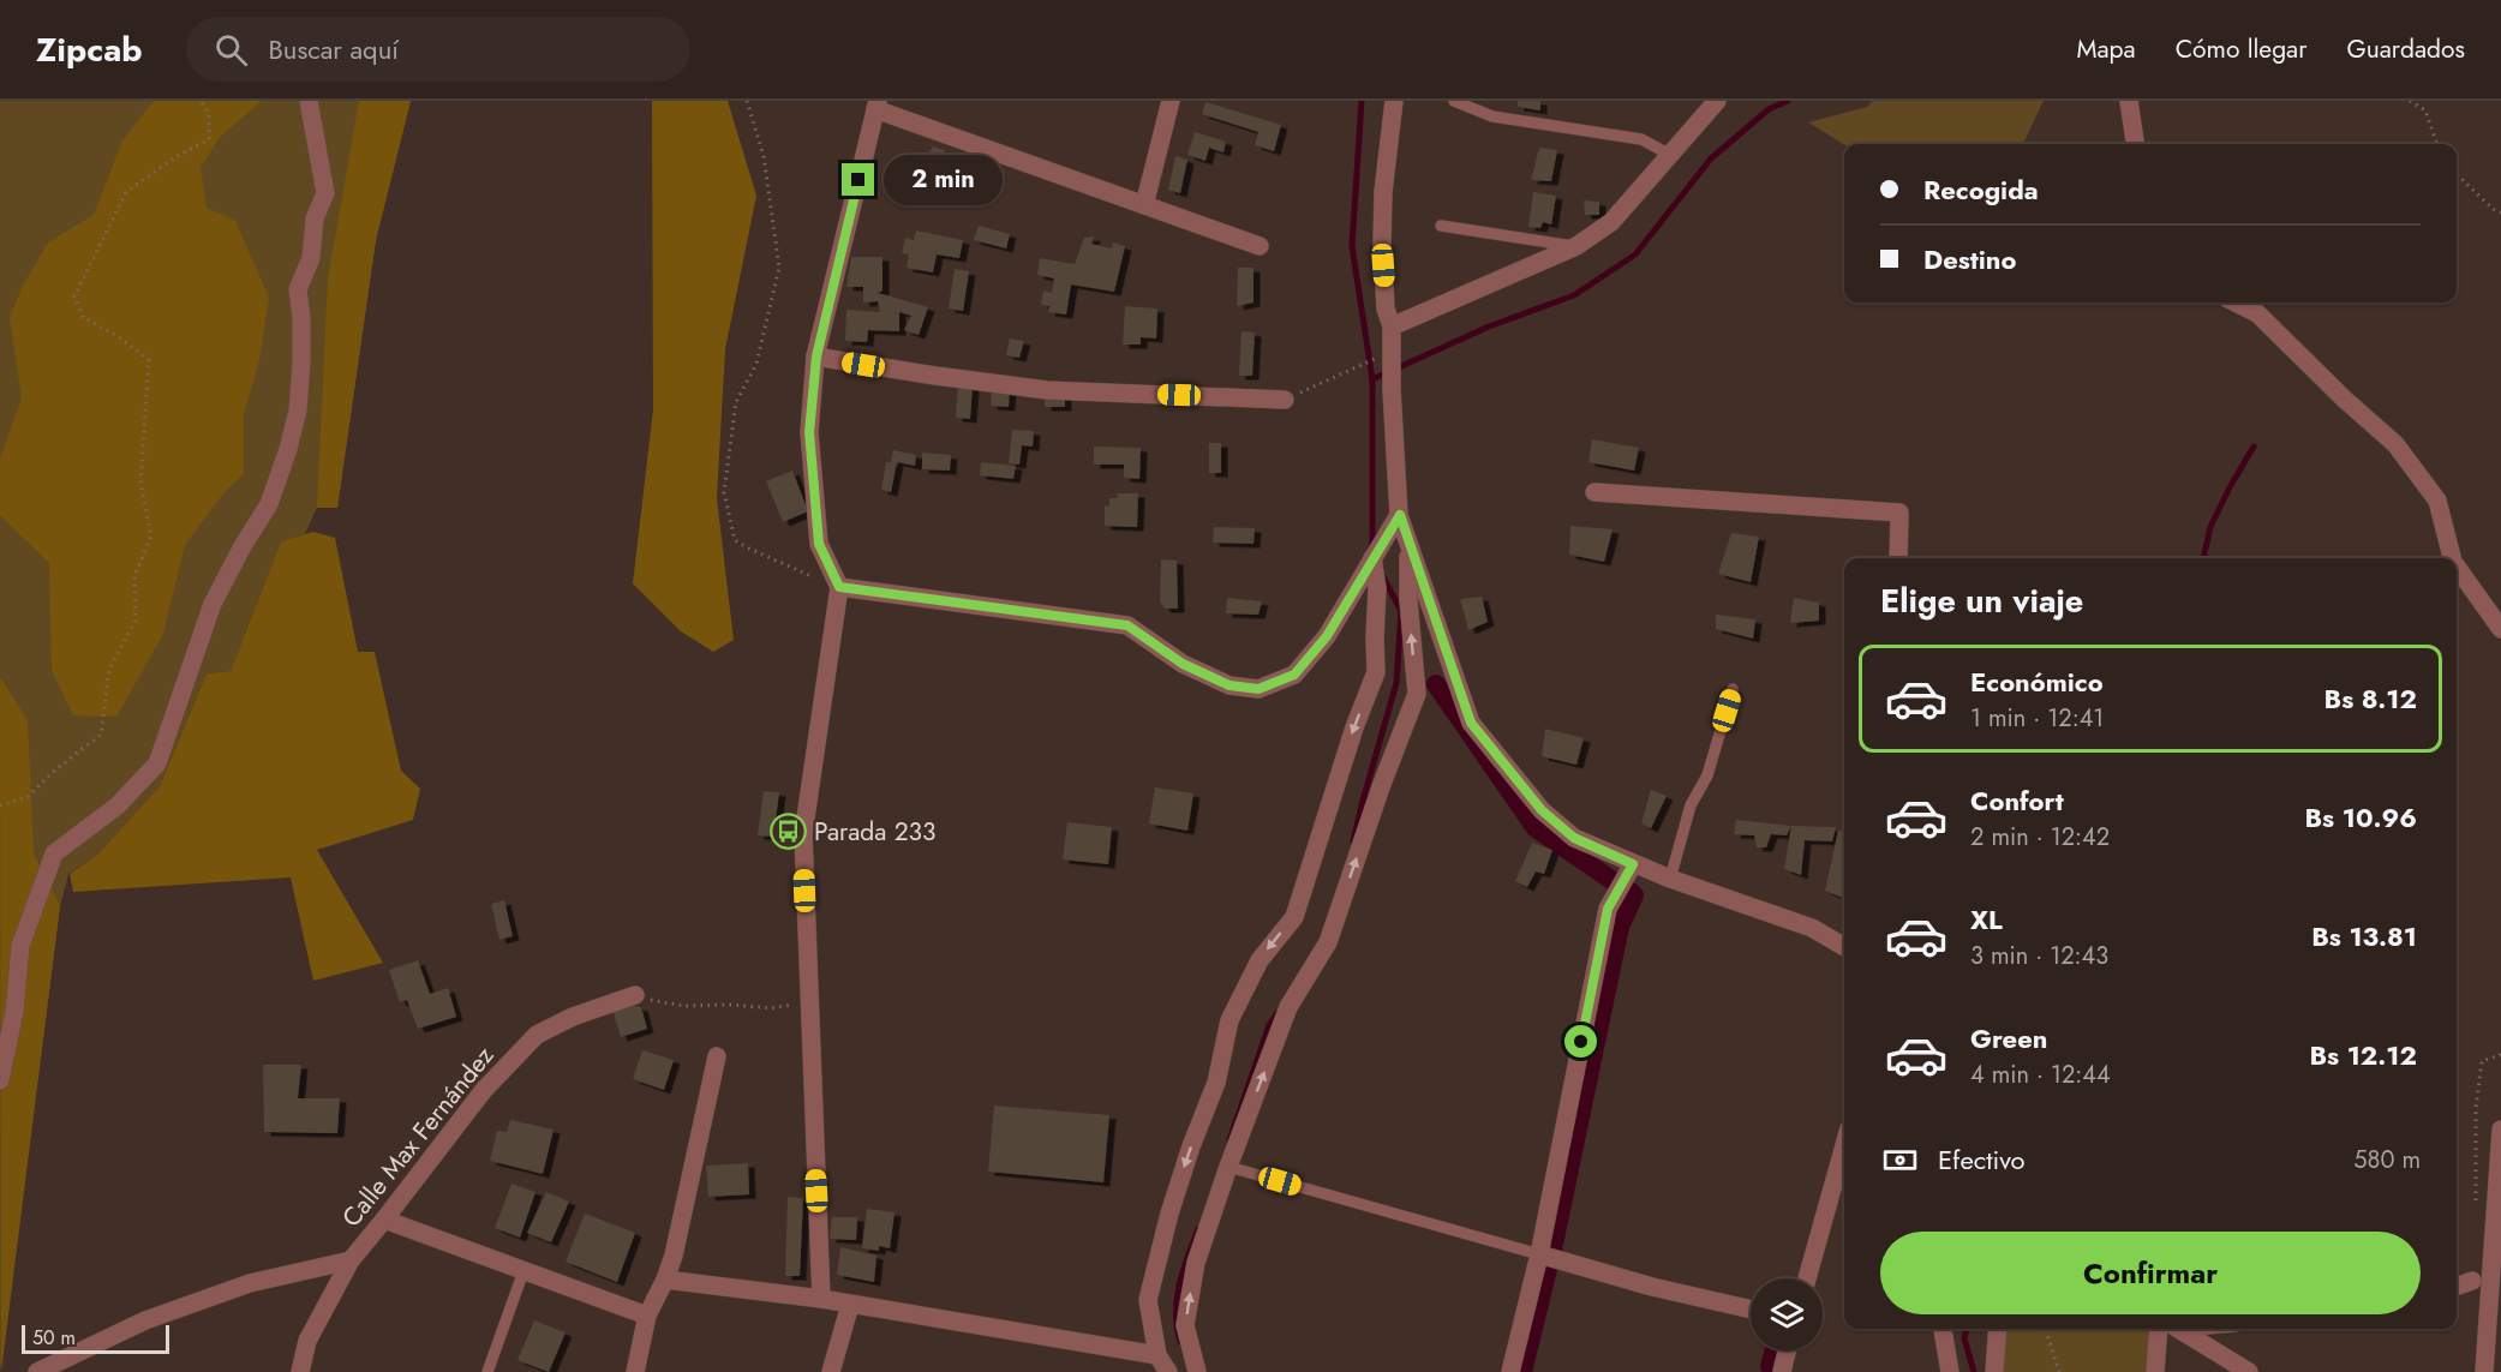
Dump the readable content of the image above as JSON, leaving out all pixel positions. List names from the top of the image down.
{
  "streets": {
    "street": ["Calle Max Fernández"]
  },
  "places": {
    "bus stop": ["Parada 233"]
  },
  "scale_bar": "50 m",
  "page": {
    "header": "Zipcab",
    "search": "Buscar aquí",
    "nav": ["Mapa", "Cómo llegar", "Guardados"],
    "banner": ["Recogida", "Destino"],
    "bubble": "2 min",
    "heading": "Elige un viaje",
    "list": [
      {
        "name": "Económico",
        "note": "1 min · 12:41",
        "value": "Bs 8.12"
      },
      {
        "name": "Confort",
        "note": "2 min · 12:42",
        "value": "Bs 10.96"
      },
      {
        "name": "XL",
        "note": "3 min · 12:43",
        "value": "Bs 13.81"
      },
      {
        "name": "Green",
        "note": "4 min · 12:44",
        "value": "Bs 12.12"
      }
    ],
    "pay": ["Efectivo", "580 m"],
    "buttons": "Confirmar",
    "scale": "50 m"
  }
}
